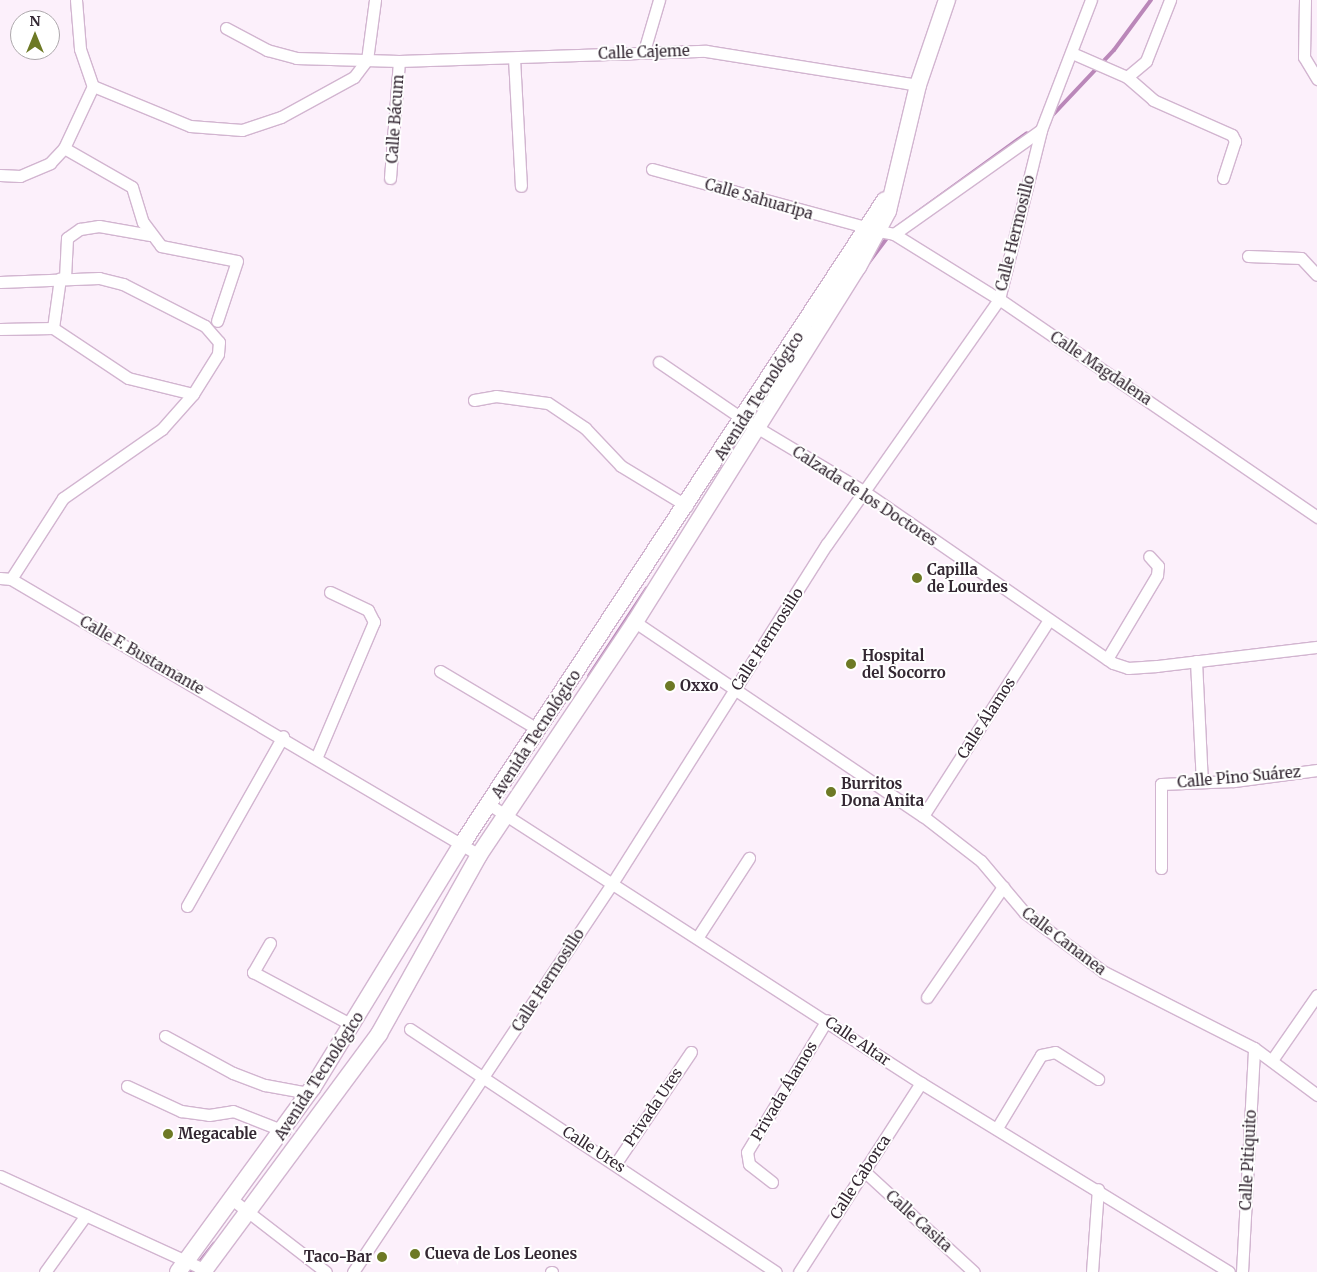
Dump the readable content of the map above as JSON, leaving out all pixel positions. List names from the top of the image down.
{
  "streets": {
    "main road": ["Avenida Tecnológico"],
    "street": [
      "Calle Cajeme",
      "Calle Bácum",
      "Calle Sahuaripa",
      "Calle Hermosillo",
      "Calle Magdalena",
      "Calzada de los Doctores",
      "Calle F. Bustamante",
      "Calle Álamos",
      "Calle Pino Suárez",
      "Calle Cananea",
      "Calle Altar",
      "Privada Álamos",
      "Privada Ures",
      "Calle Ures",
      "Calle Pitiquito",
      "Calle Caborca",
      "Calle Casita"
    ]
  },
  "crossings": [
    ["Calle Cajeme", "Calle Bácum"],
    ["Calle Cajeme", "Avenida Tecnológico"],
    ["Calle Sahuaripa", "Calle Magdalena"],
    ["Calle Sahuaripa", "Avenida Tecnológico"],
    ["Calle Hermosillo", "Calle Magdalena"],
    ["Calle Hermosillo", "Calzada de los Doctores"],
    ["Calle Hermosillo", "Calle Cananea"],
    ["Calle Hermosillo", "Calle Altar"],
    ["Calle Hermosillo", "Calle Ures"],
    ["Calle Magdalena", "Avenida Tecnológico"],
    ["Avenida Tecnológico", "Calzada de los Doctores"],
    ["Avenida Tecnológico", "Calle F. Bustamante"],
    ["Avenida Tecnológico", "Calle Cananea"],
    ["Avenida Tecnológico", "Calle Altar"],
    ["Calzada de los Doctores", "Calle Álamos"],
    ["Calle Álamos", "Calle Cananea"],
    ["Calle Cananea", "Calle Pitiquito"],
    ["Calle Altar", "Privada Álamos"],
    ["Calle Altar", "Calle Caborca"],
    ["Privada Ures", "Calle Ures"],
    ["Calle Caborca", "Calle Casita"]
  ],
  "places": [
    "Capilla de Lourdes",
    "Hospital del Socorro",
    "Oxxo",
    "Burritos Dona Anita",
    "Megacable",
    "Cueva de Los Leones",
    "Taco-Bar"
  ],
  "north": "top"
}
